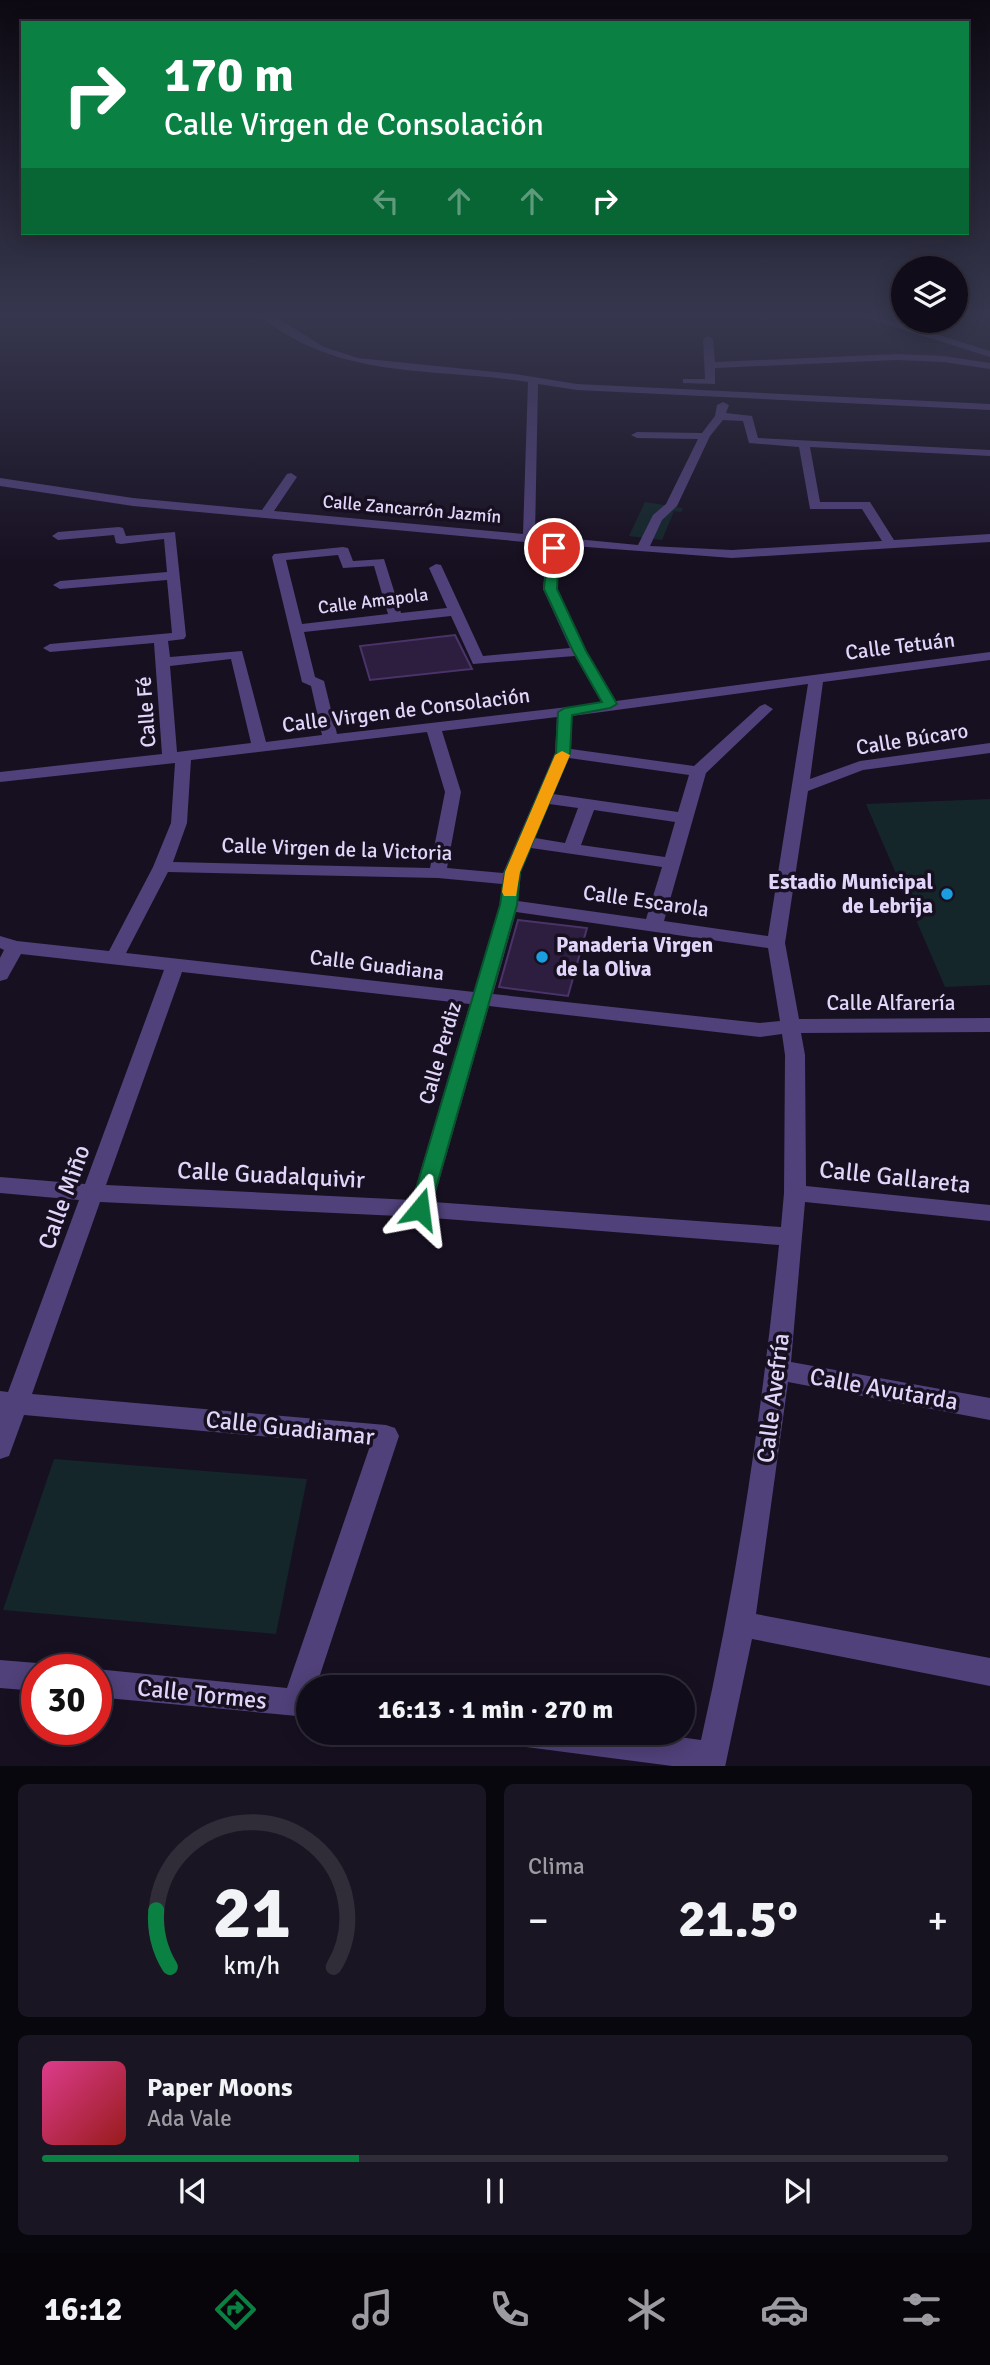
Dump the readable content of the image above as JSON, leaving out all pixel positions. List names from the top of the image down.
{
  "streets": {
    "street": [
      "Calle Zancarrón Jazmín",
      "Calle Amapola",
      "Calle Tetuán",
      "Calle Virgen de Consolación",
      "Calle Fé",
      "Calle Búcaro",
      "Calle Virgen de la Victoria",
      "Calle Escarola",
      "Calle Guadiana",
      "Calle Alfarería",
      "Calle Perdiz",
      "Calle Guadalquivir",
      "Calle Gallareta",
      "Calle Miño",
      "Calle Avutarda",
      "Calle Avefría",
      "Calle Guadiamar",
      "Calle Tormes"
    ]
  },
  "crossings": [
    ["Calle Tetuán", "Calle Virgen de Consolación"],
    ["Calle Virgen de Consolación", "Calle Fé"],
    ["Calle Virgen de Consolación", "Calle Perdiz"],
    ["Calle Fé", "Calle Virgen de la Victoria"],
    ["Calle Fé", "Calle Guadiana"],
    ["Calle Virgen de la Victoria", "Calle Perdiz"],
    ["Calle Escarola", "Calle Perdiz"],
    ["Calle Escarola", "Calle Avefría"],
    ["Calle Guadiana", "Calle Alfarería"],
    ["Calle Guadiana", "Calle Perdiz"],
    ["Calle Guadiana", "Calle Miño"],
    ["Calle Guadiana", "Calle Avefría"],
    ["Calle Alfarería", "Calle Avefría"],
    ["Calle Perdiz", "Calle Guadalquivir"],
    ["Calle Guadalquivir", "Calle Miño"],
    ["Calle Guadalquivir", "Calle Avefría"],
    ["Calle Gallareta", "Calle Avefría"],
    ["Calle Miño", "Calle Guadiamar"],
    ["Calle Avutarda", "Calle Avefría"]
  ],
  "places": ["Estadio Municipal de Lebrija", "Panaderia Virgen de la Oliva"],
  "page": {
    "turn": ["170 m", "Calle Virgen de Consolación"],
    "limit": "30",
    "trip": "16:13 · 1 min · 270 m",
    "tile": "Clima",
    "heat": ["−", "21.5°", "+"],
    "song": ["Paper Moons", "Ada Vale"],
    "tabs": "16:12",
    "gauge": ["21", "km/h"]
  }
}
